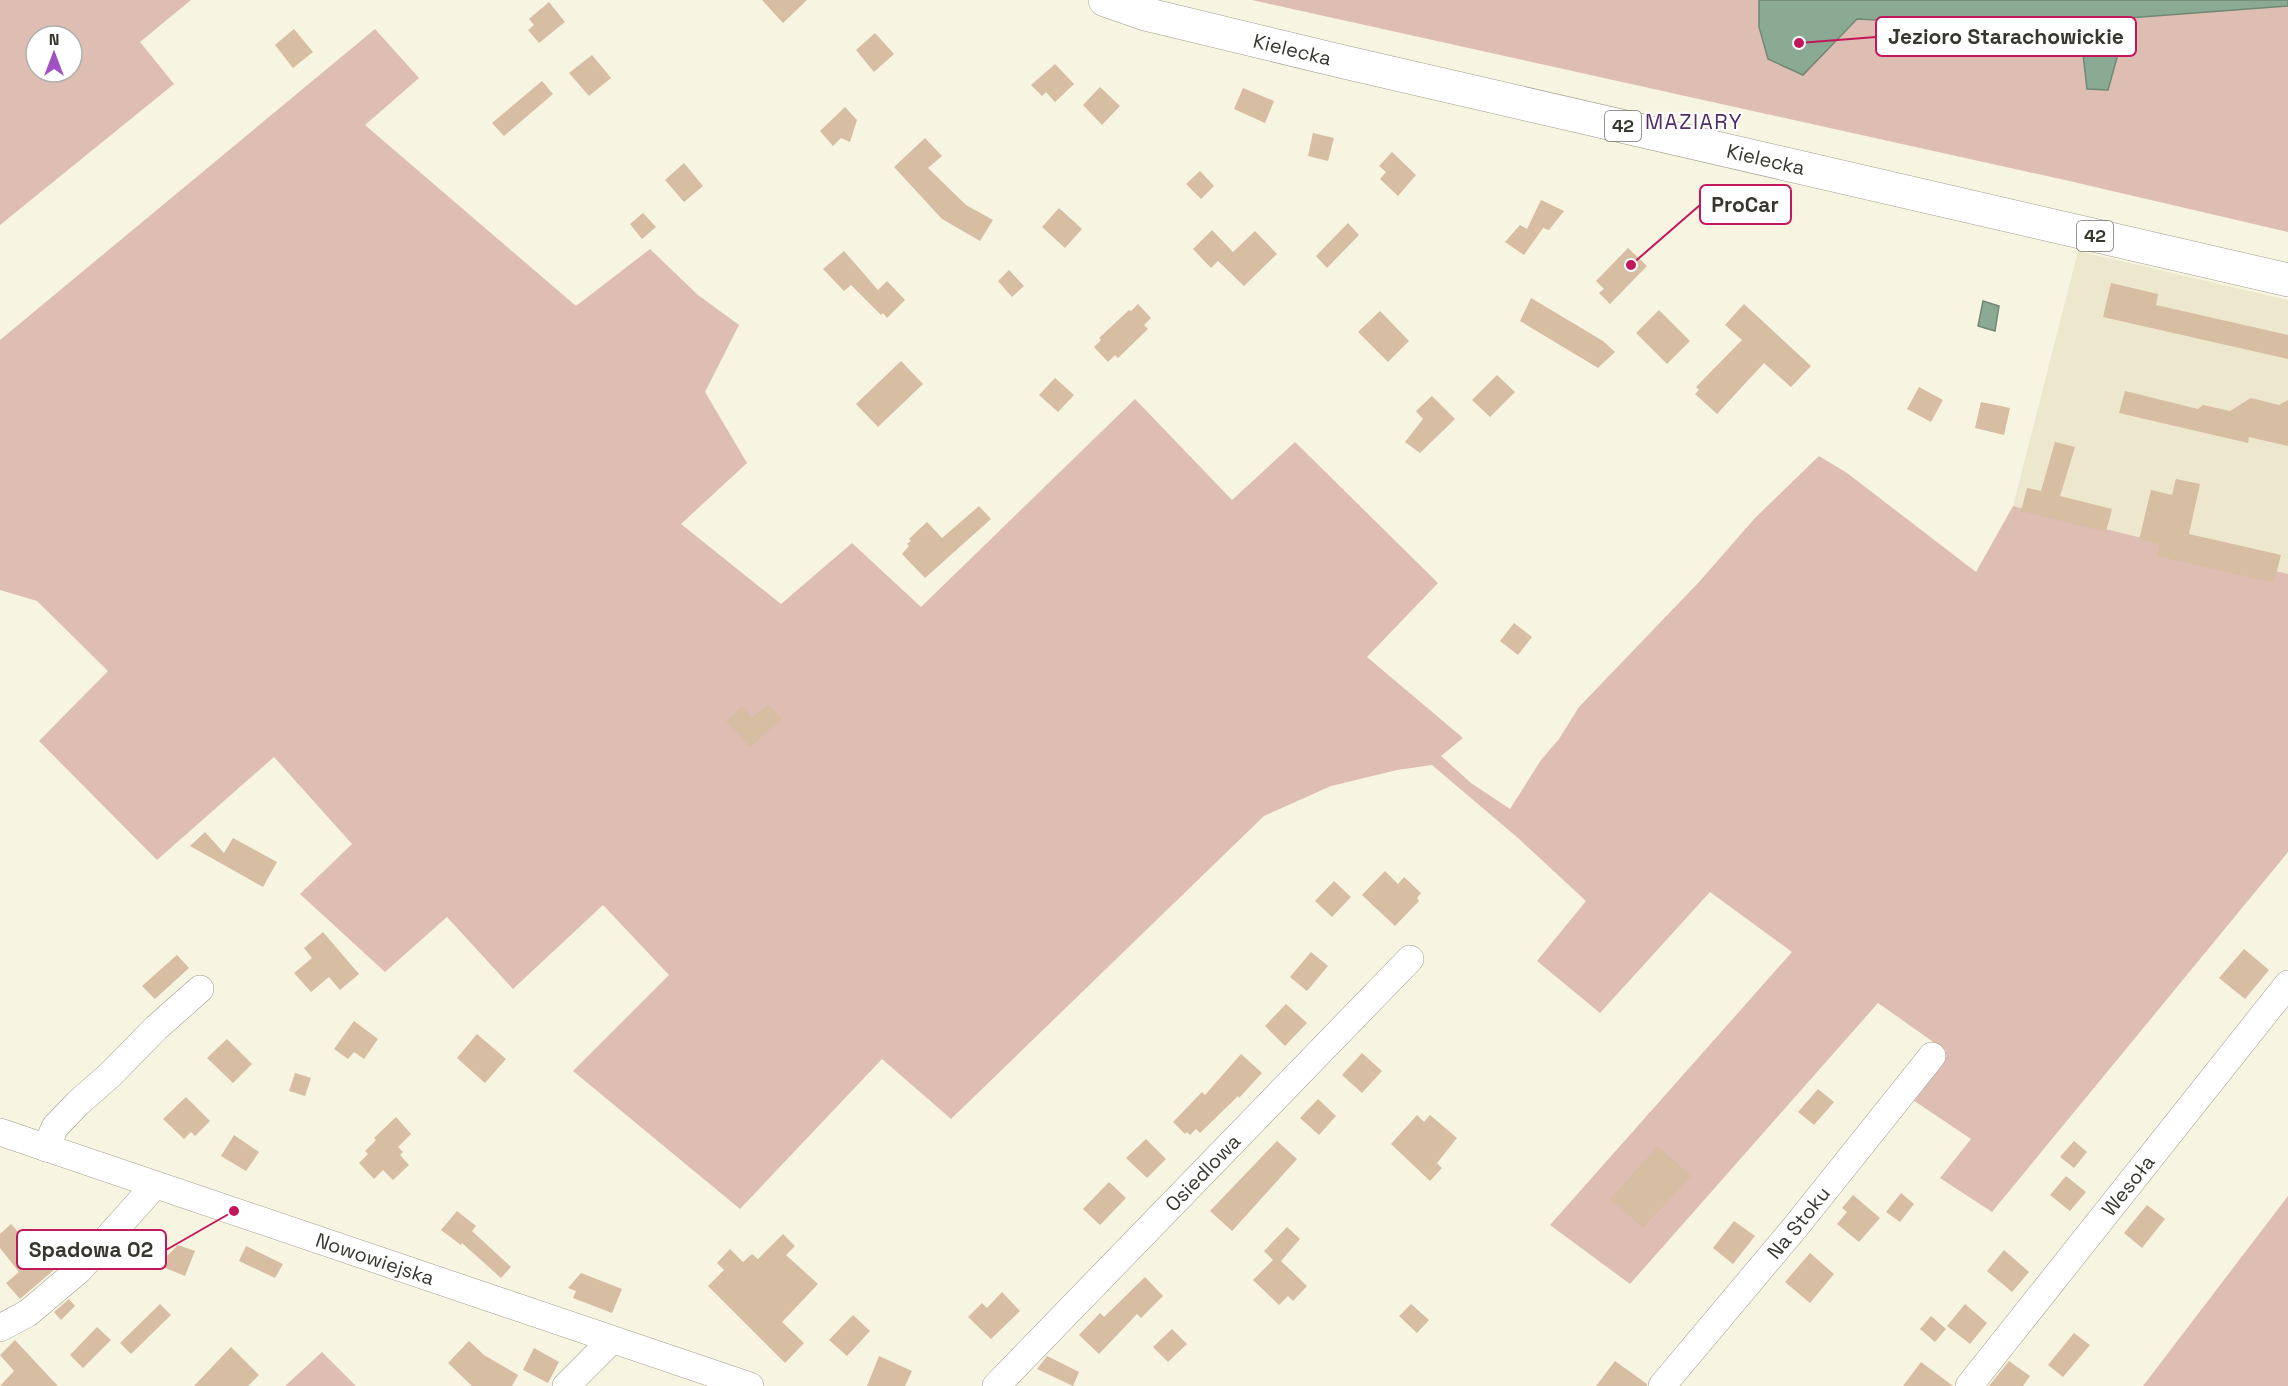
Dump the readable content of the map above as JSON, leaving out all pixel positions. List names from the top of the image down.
{
  "streets": {
    "main road": ["Kielecka", "42"],
    "street": [
      "Osiedlowa",
      "Wesoła",
      "Na Stoku",
      "Nowowiejska"
    ]
  },
  "districts": ["MAZIARY"],
  "places": ["Jezioro Starachowickie", "ProCar", "Spadowa 02"],
  "north": "top"
}
